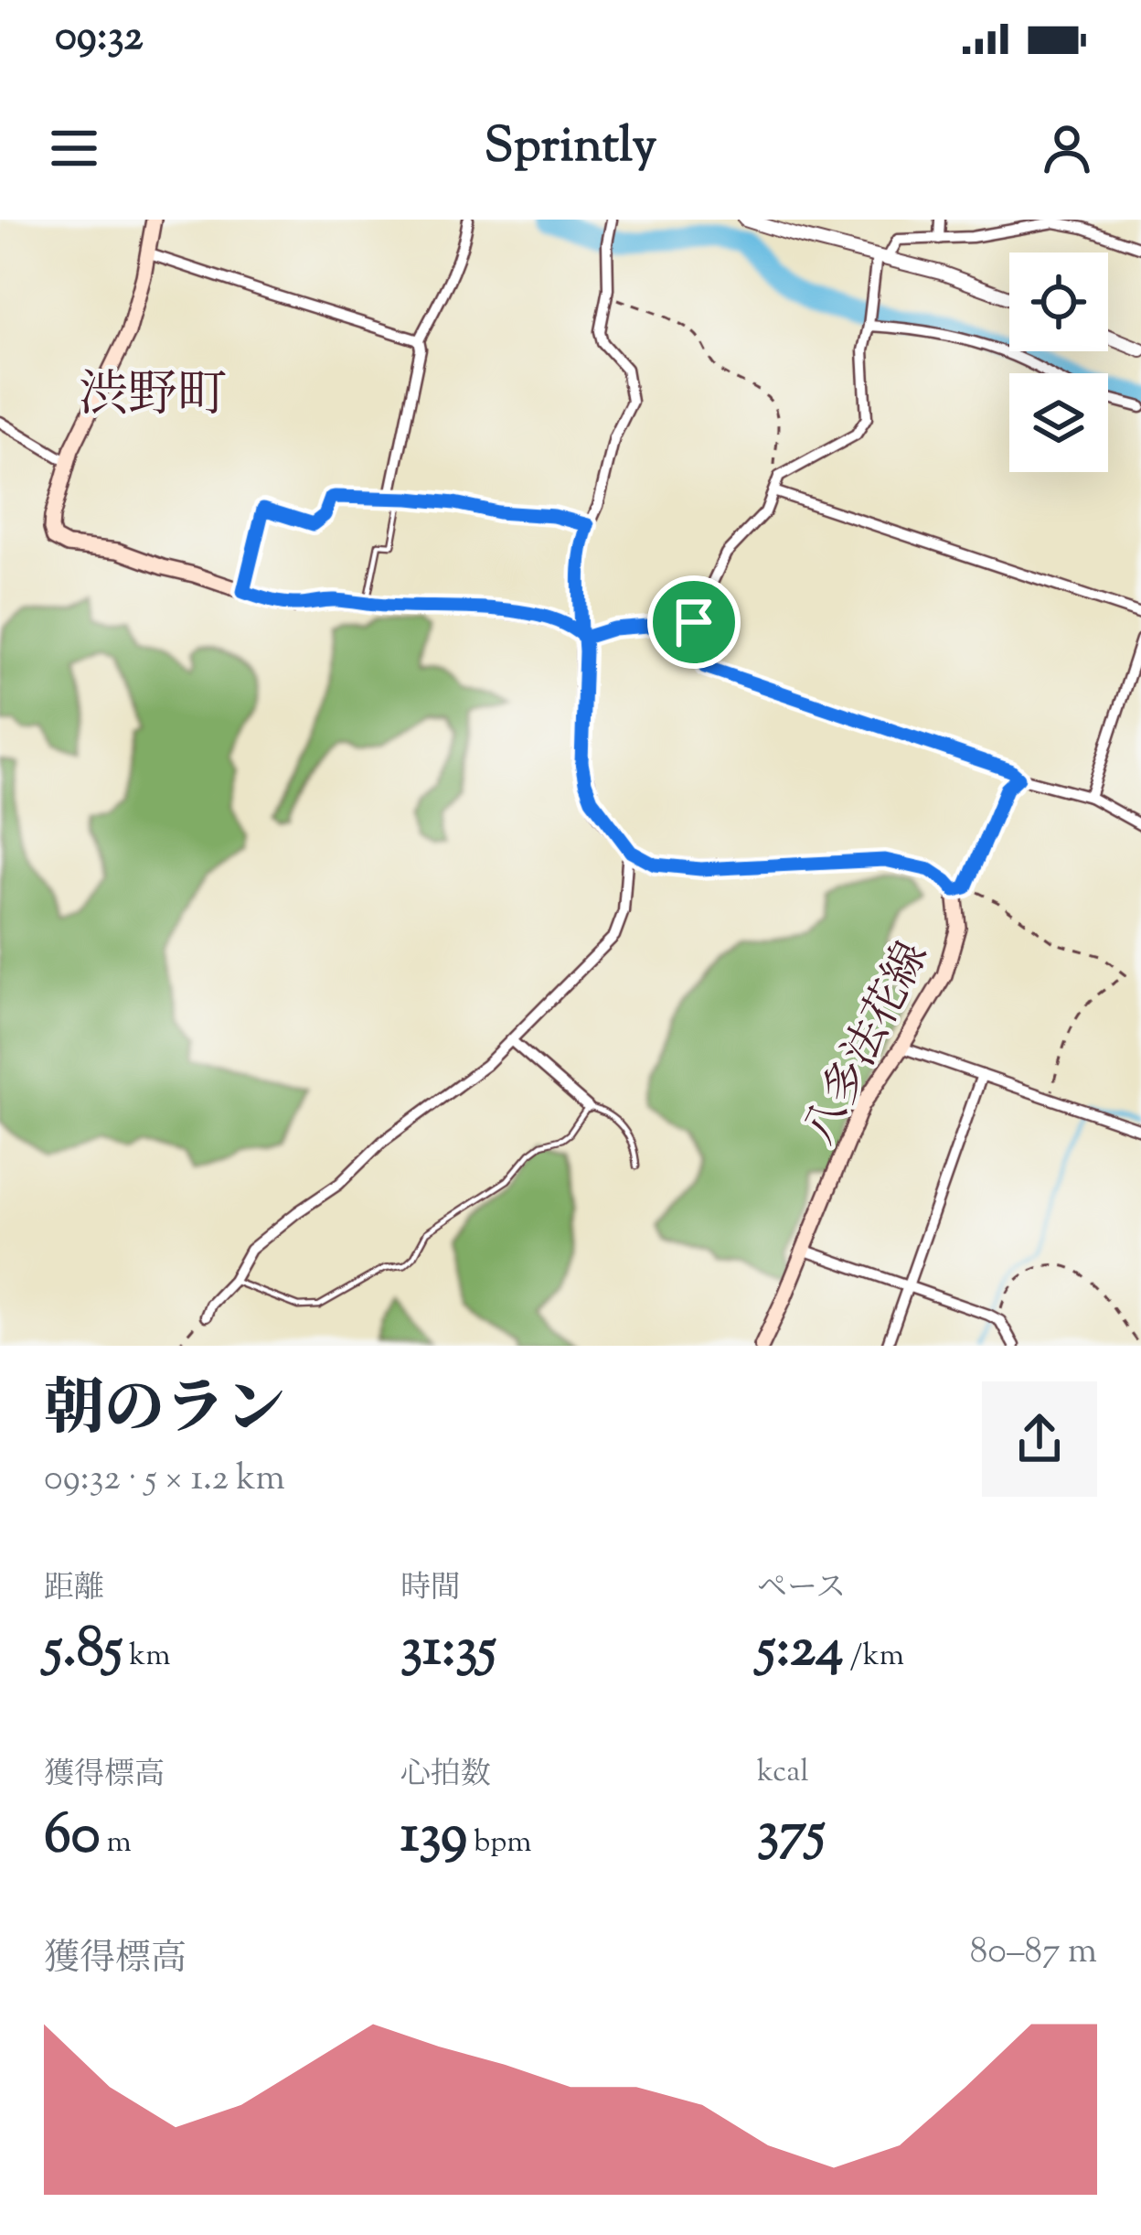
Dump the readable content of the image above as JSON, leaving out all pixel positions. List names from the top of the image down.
{
  "streets": {
    "main road": ["八多法花線"]
  },
  "districts": ["渋野町"],
  "page": {
    "status": "09:32",
    "header": "Sprintly",
    "heading": ["朝のラン", "09:32 · 5 × 1.2 km"],
    "stats": [
      ["距離", "5.85 km"],
      ["時間", "31:35"],
      ["ペース", "5:24 /km"],
      ["獲得標高", "60 m"],
      ["心拍数", "139 bpm"],
      ["kcal", "375"]
    ],
    "chart": ["獲得標高", "80–87 m"]
  }
}
